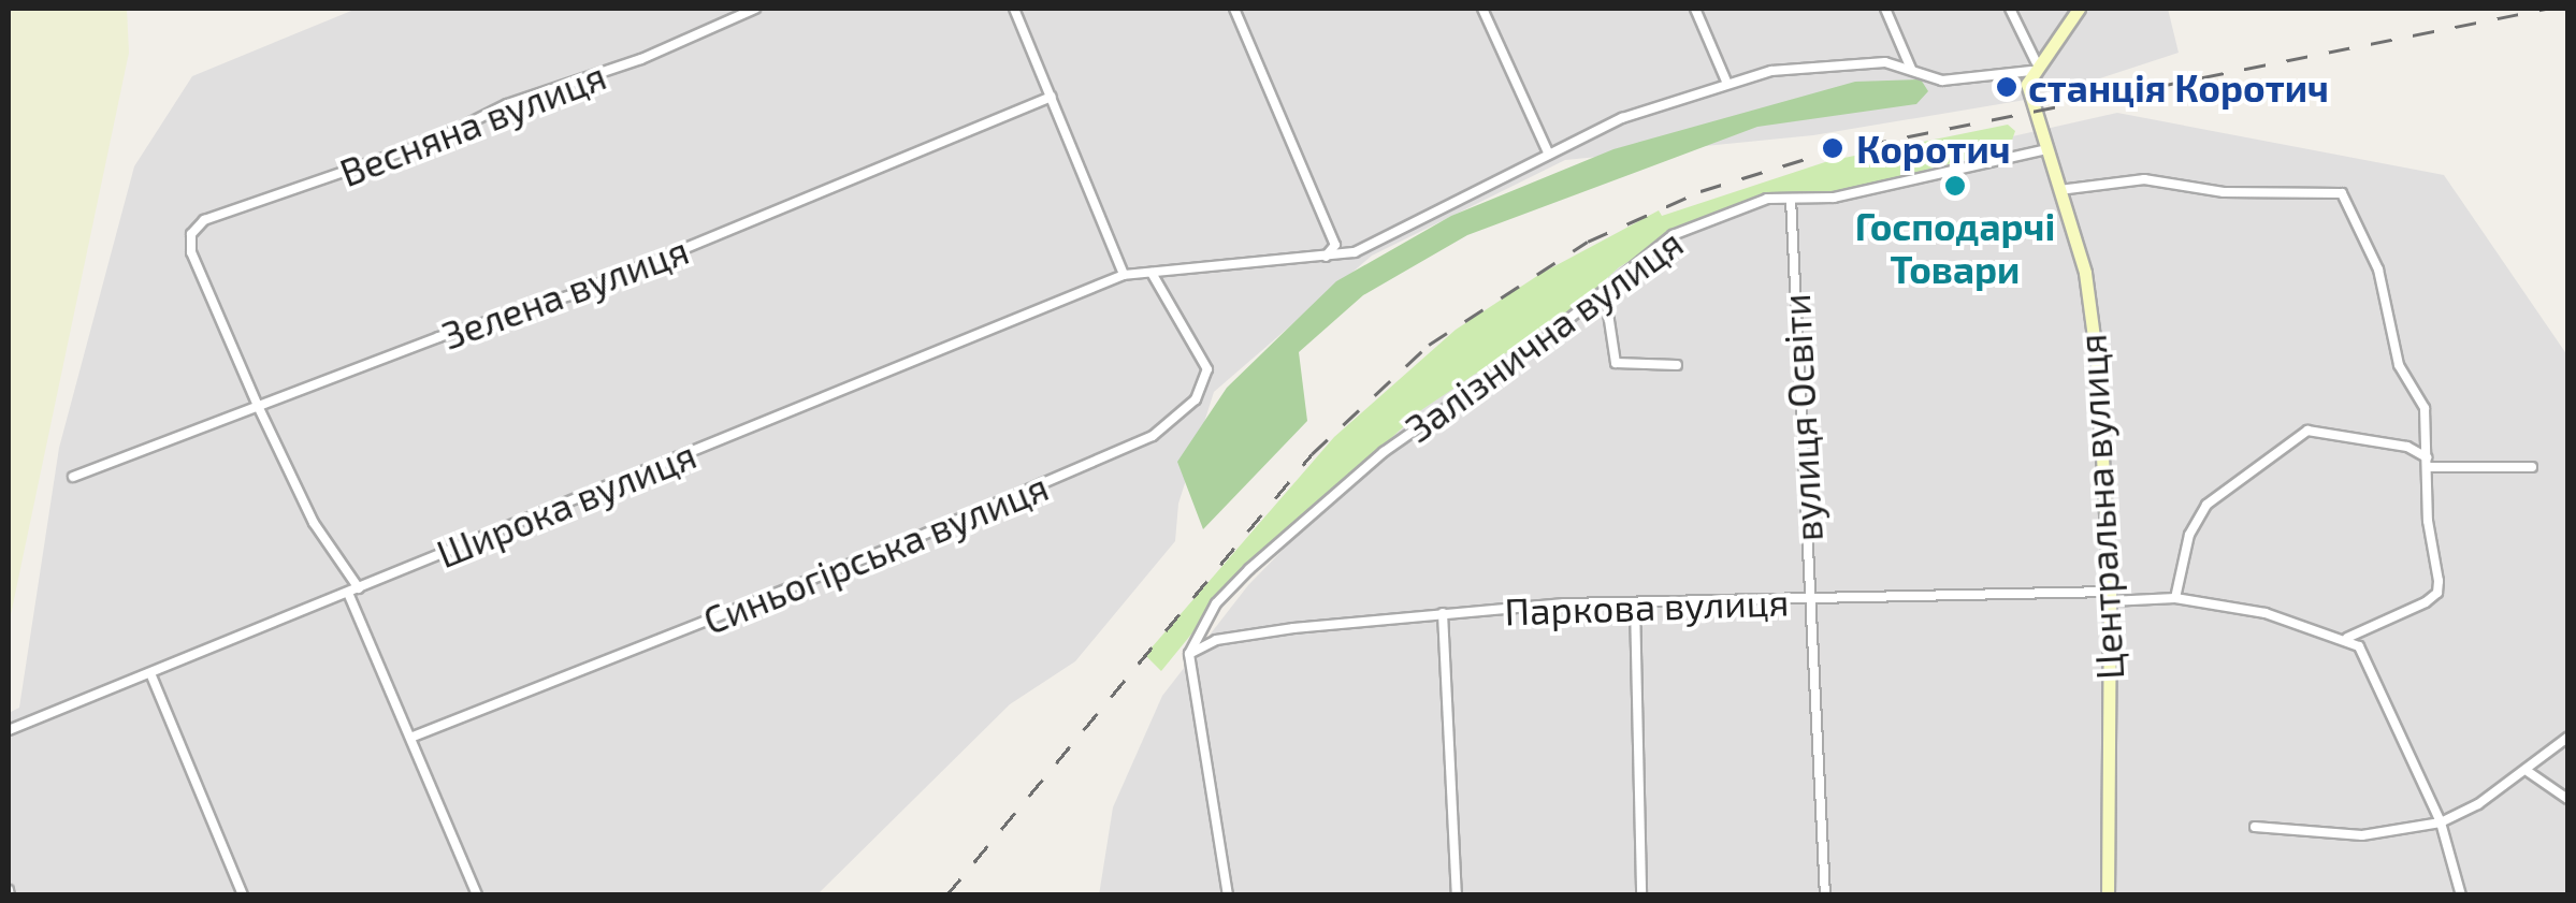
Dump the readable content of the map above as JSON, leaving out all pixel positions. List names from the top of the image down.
{
  "streets": {
    "street": [
      "Весняна вулиця",
      "Зелена вулиця",
      "Залізнична вулиця",
      "вулиця Освіти",
      "Широка вулиця",
      "Центральна вулиця",
      "Синьогірська вулиця",
      "Паркова вулиця"
    ]
  },
  "crossings": [
    ["Весняна вулиця", "Зелена вулиця"],
    ["Залізнична вулиця", "вулиця Освіти"],
    ["Залізнична вулиця", "Центральна вулиця"],
    ["Залізнична вулиця", "Паркова вулиця"],
    ["вулиця Освіти", "Паркова вулиця"],
    ["Широка вулиця", "Центральна вулиця"],
    ["Широка вулиця", "Синьогірська вулиця"],
    ["Центральна вулиця", "Паркова вулиця"]
  ],
  "places": ["станція Коротич", "Коротич", "Господарчі Товари"]
}
